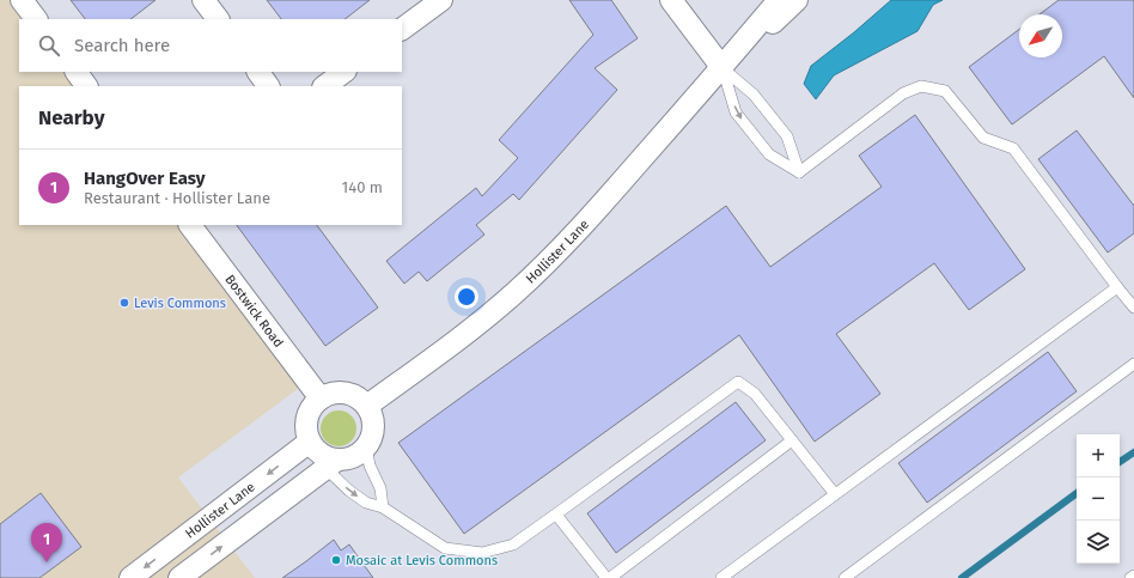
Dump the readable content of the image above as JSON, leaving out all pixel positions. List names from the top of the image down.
{
  "streets": {
    "street": ["Hollister Lane", "Bostwick Road"]
  },
  "crossings": [
    ["Hollister Lane", "Bostwick Road"]
  ],
  "places": ["Levis Commons", "Mosaic at Levis Commons"],
  "north": "bottom left",
  "page": {
    "search": "Search here",
    "heading": "Nearby",
    "list": [
      {
        "mark": "1",
        "name": "HangOver Easy",
        "note": "Restaurant · Hollister Lane",
        "value": "140 m"
      }
    ],
    "map_buttons": ["+", "−"],
    "pins": "1"
  }
}
